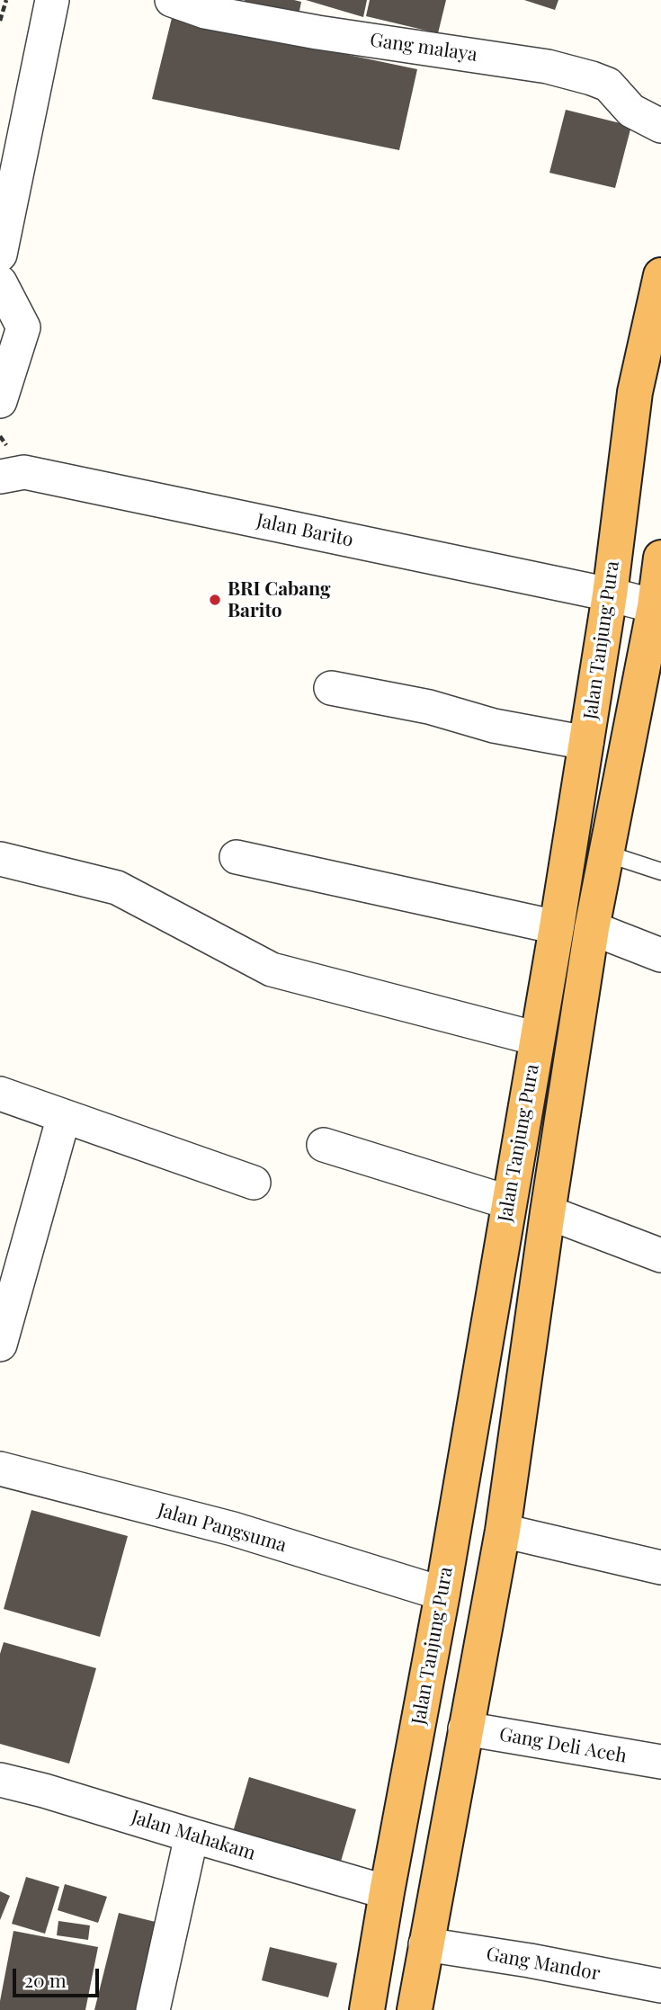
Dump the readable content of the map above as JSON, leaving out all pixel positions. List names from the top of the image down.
{
  "streets": {
    "highway": ["Jalan Tanjung Pura"],
    "street": [
      "Gang malaya",
      "Jalan Barito",
      "Jalan Pangsuma",
      "Gang Deli Aceh",
      "Jalan Mahakam",
      "Gang Mandor"
    ]
  },
  "crossings": [
    ["Jalan Barito", "Jalan Tanjung Pura"],
    ["Jalan Tanjung Pura", "Jalan Pangsuma"],
    ["Jalan Tanjung Pura", "Gang Deli Aceh"],
    ["Jalan Tanjung Pura", "Jalan Mahakam"],
    ["Jalan Tanjung Pura", "Gang Mandor"]
  ],
  "places": ["BRI Cabang Barito"],
  "scale_bar": "20 m"
}
